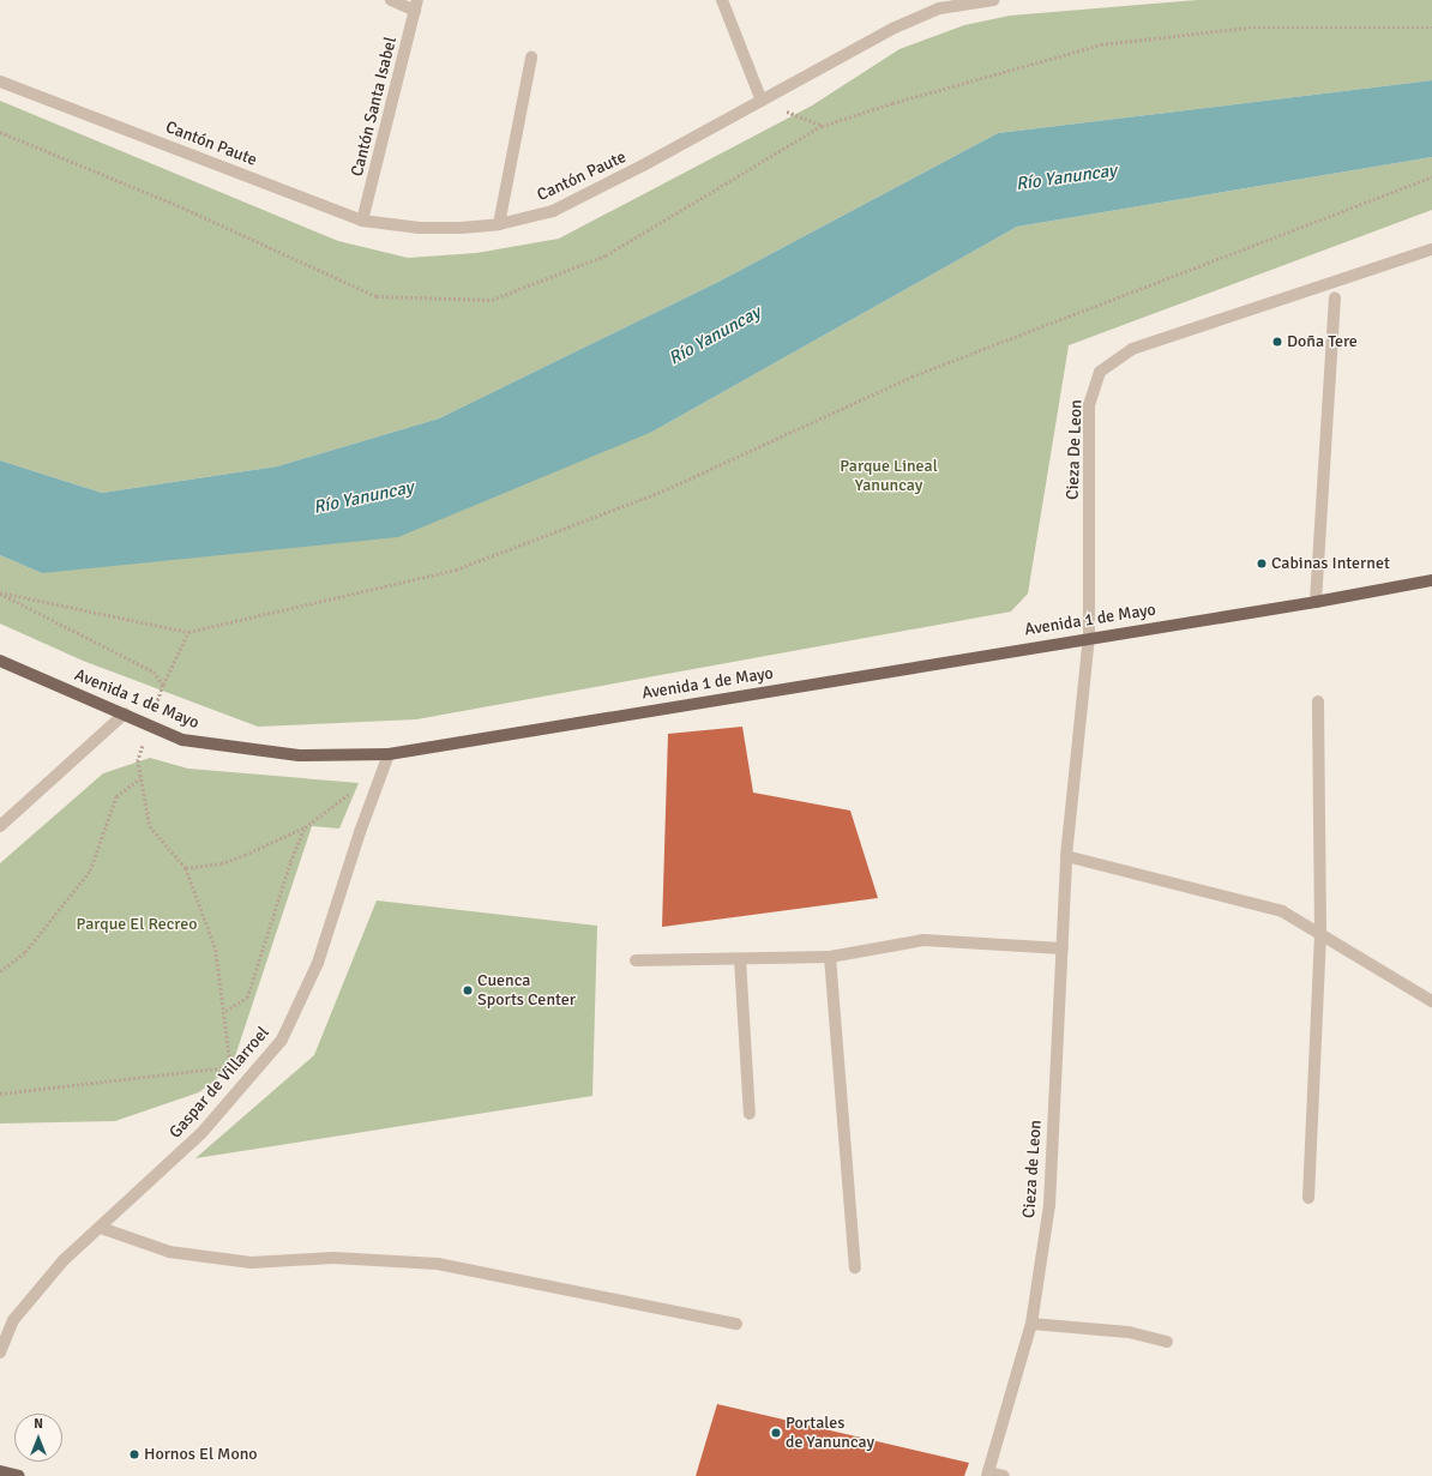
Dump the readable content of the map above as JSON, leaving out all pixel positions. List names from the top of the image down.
{
  "streets": {
    "main road": ["Avenida 1 de Mayo"],
    "street": [
      "Cantón Santa Isabel",
      "Cantón Paute",
      "Cieza De Leon",
      "Gaspar de Villarroel",
      "Cieza de Leon"
    ]
  },
  "crossings": [
    ["Cantón Santa Isabel", "Cantón Paute"],
    ["Cieza De Leon", "Avenida 1 de Mayo"],
    ["Cieza De Leon", "Cieza de Leon"],
    ["Avenida 1 de Mayo", "Gaspar de Villarroel"]
  ],
  "water": ["Río Yanuncay"],
  "parks": ["Parque Lineal Yanuncay", "Parque El Recreo"],
  "places": [
    "Doña Tere",
    "Cabinas Internet",
    "Cuenca Sports Center",
    "Portales de Yanuncay",
    "Hornos El Mono"
  ],
  "north": "top"
}
